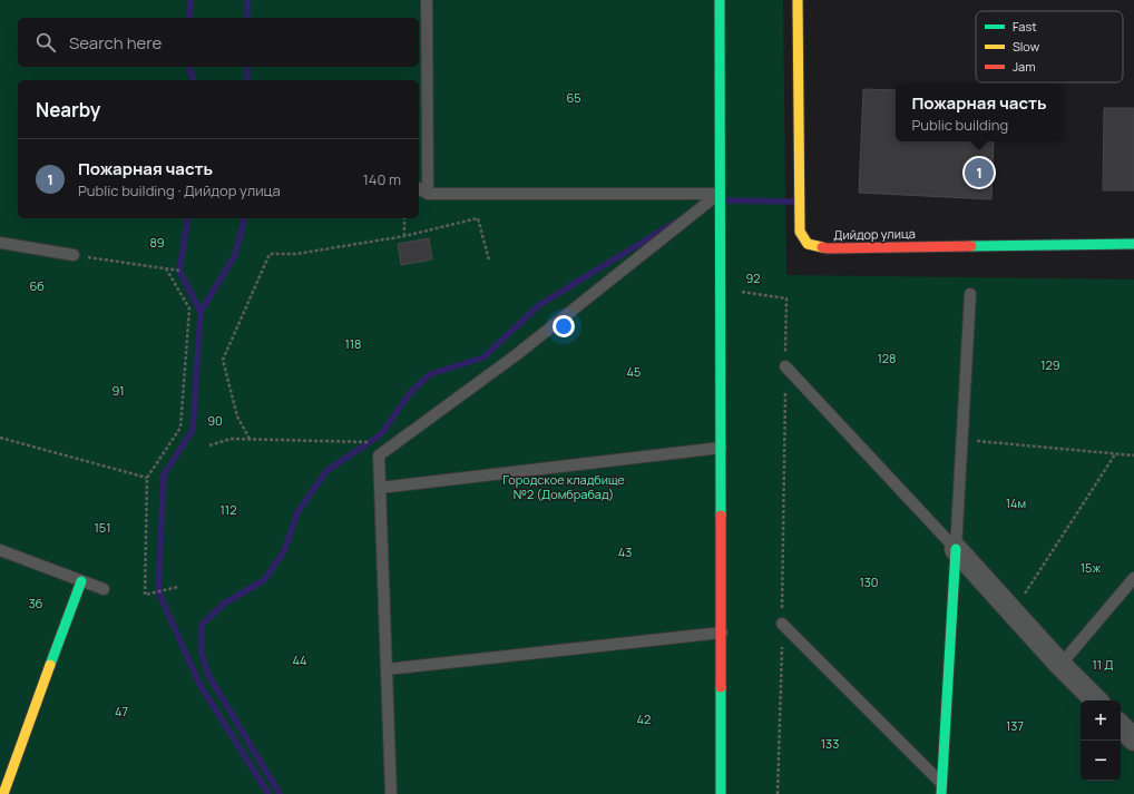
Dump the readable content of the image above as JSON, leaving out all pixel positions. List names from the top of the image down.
{
  "streets": {
    "street": ["Дийдор улица"]
  },
  "parks": [
    "65",
    "89",
    "92",
    "6б",
    "118",
    "128",
    "129",
    "45",
    "91",
    "90",
    "Городское кладбище №2 (Домбрабад)",
    "14м",
    "112",
    "151",
    "43",
    "15ж",
    "130",
    "3б",
    "44",
    "11 Д",
    "47",
    "42",
    "137",
    "133"
  ],
  "legend": ["Fast", "Slow", "Jam"],
  "page": {
    "search": "Search here",
    "heading": "Nearby",
    "popup": ["Пожарная часть", "Public building"],
    "list": [
      {
        "mark": "1",
        "name": "Пожарная часть",
        "note": "Public building · Дийдор улица",
        "value": "140 m"
      }
    ],
    "pins": "1",
    "map_buttons": ["+", "−"]
  }
}
